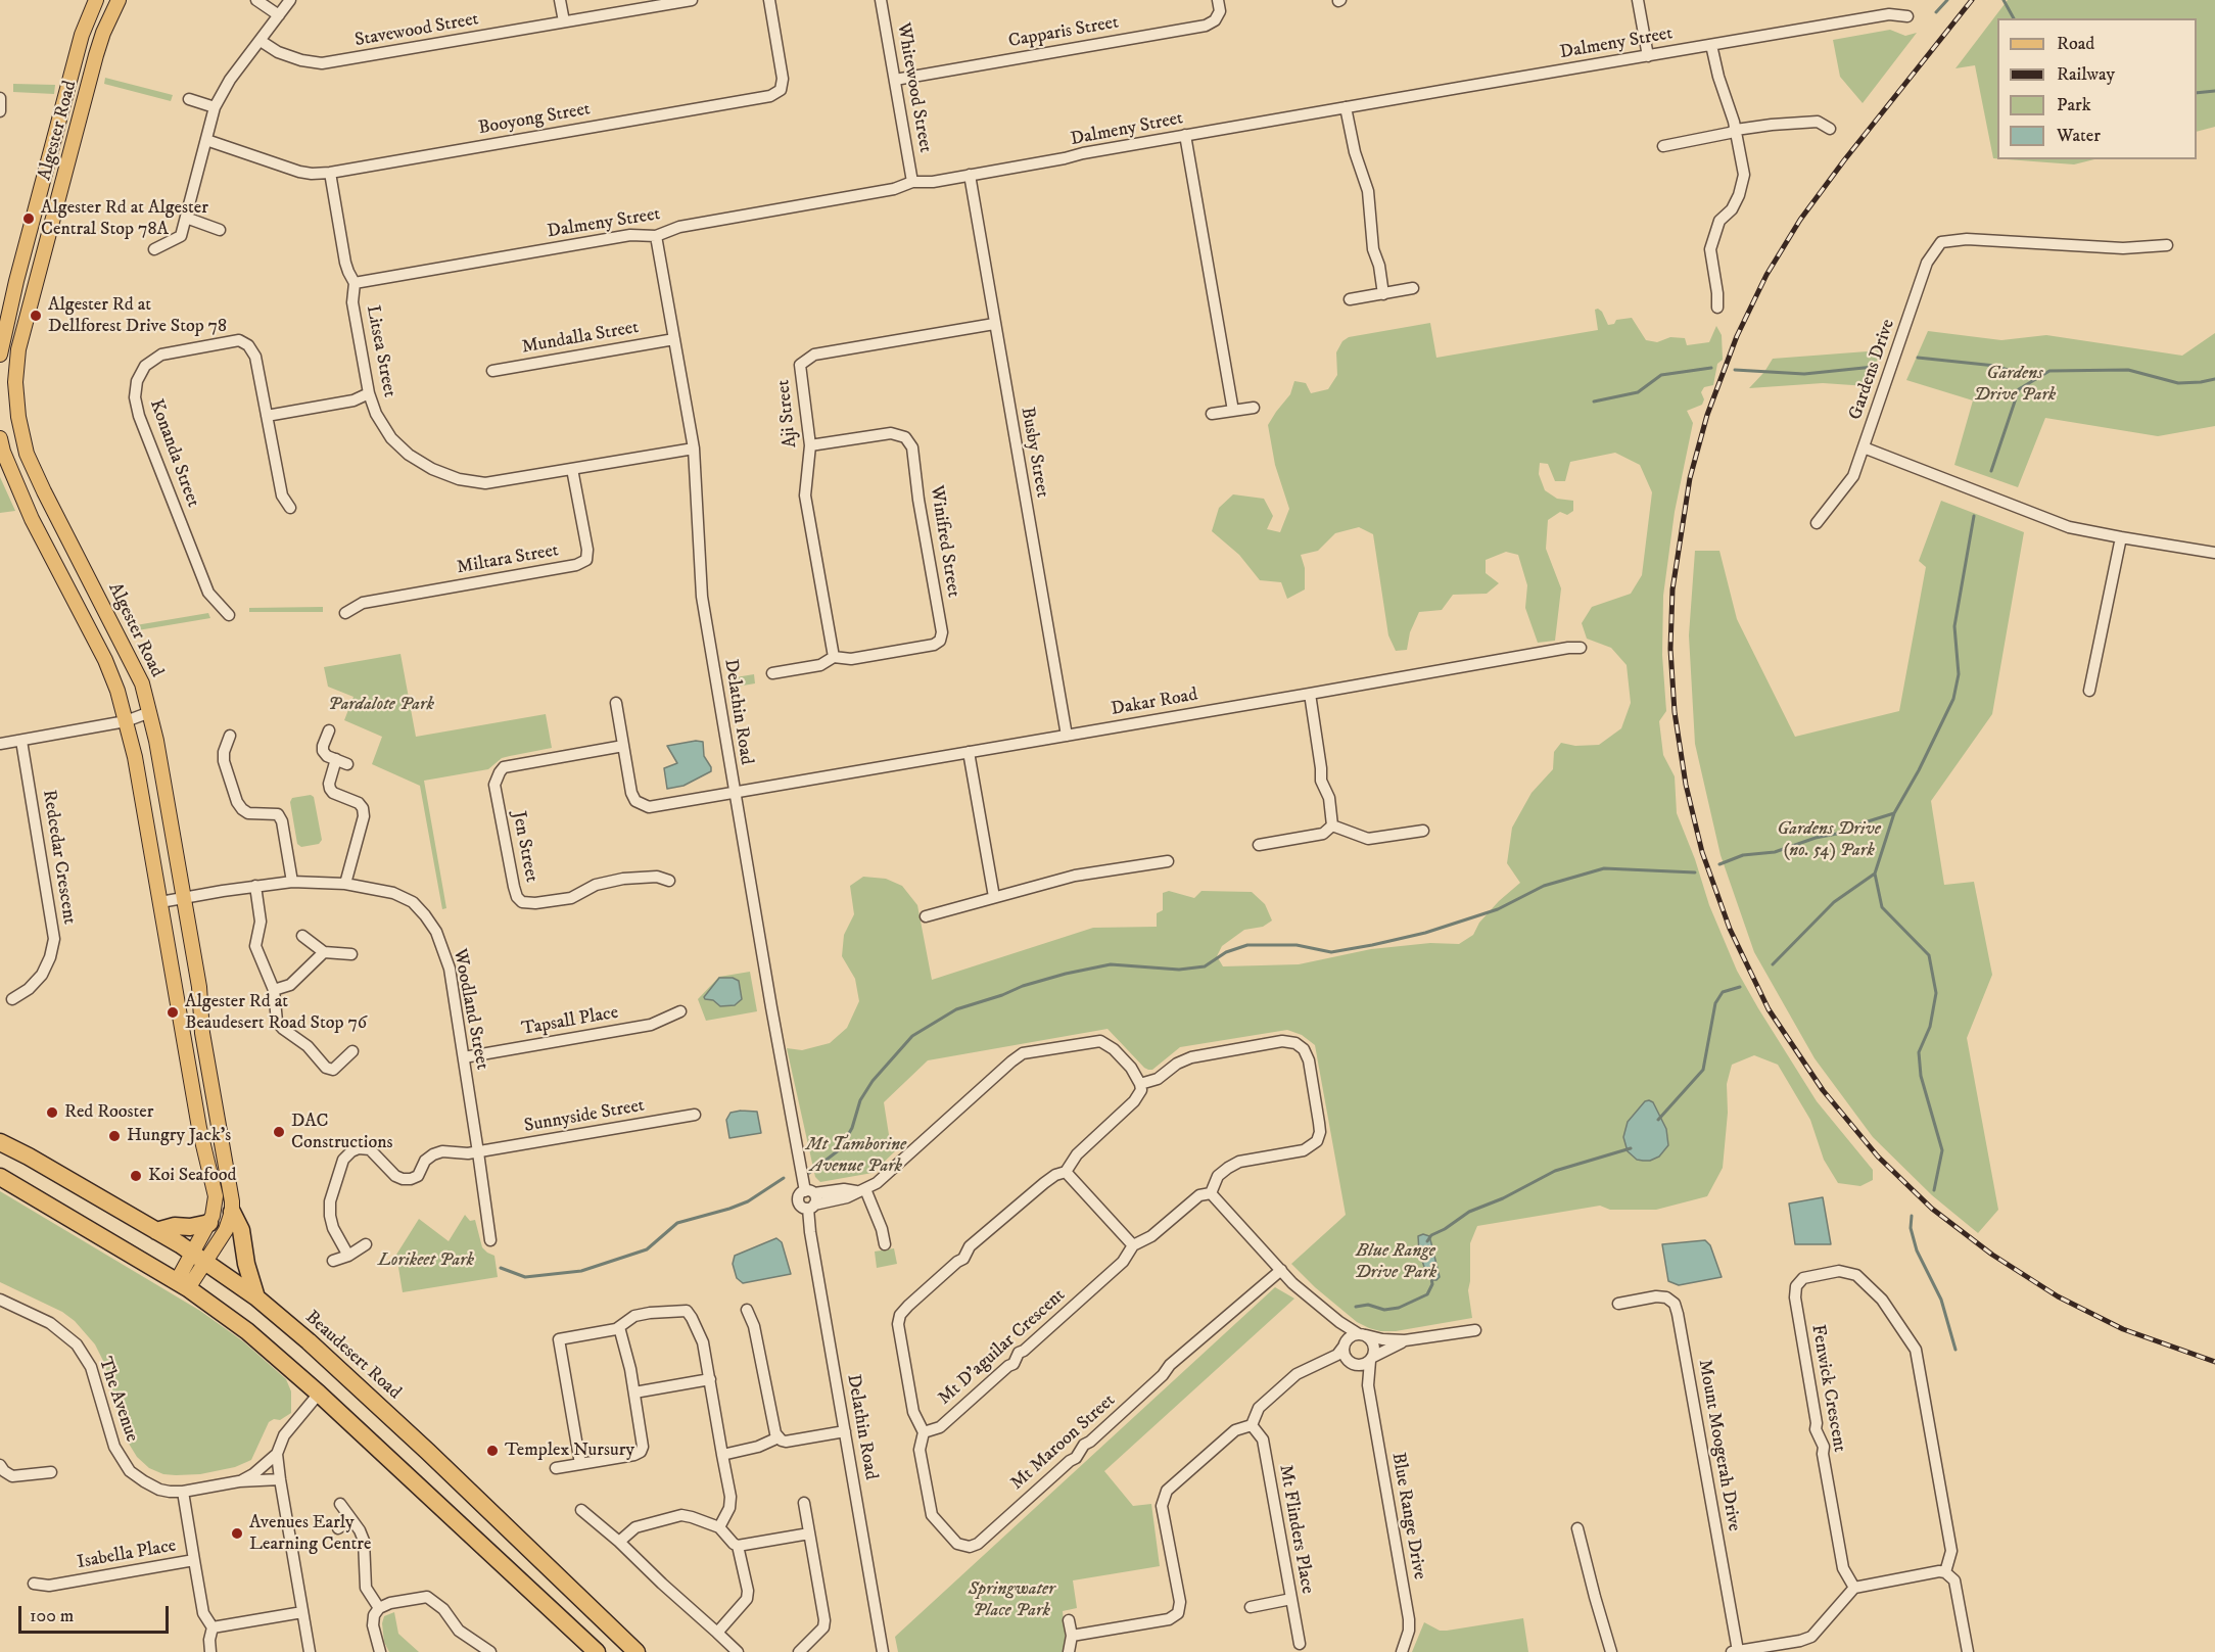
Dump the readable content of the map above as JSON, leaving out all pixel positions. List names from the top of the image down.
{
  "streets": {
    "highway": ["Beaudesert Road"],
    "main road": ["Algester Road"],
    "street": [
      "Stavewood Street",
      "Capparis Street",
      "Dalmeny Street",
      "Whitewood Street",
      "Booyong Street",
      "Mundalla Street",
      "Litsea Street",
      "Gardens Drive",
      "Aji Street",
      "Busby Street",
      "Konanda Street",
      "Winifred Street",
      "Miltara Street",
      "Dakar Road",
      "Delathin Road",
      "Jen Street",
      "Redcedar Crescent",
      "Woodland Street",
      "Tapsall Place",
      "Sunnyside Street",
      "Mt D'aguilar Crescent",
      "Fenwick Crescent",
      "The Avenue",
      "Mt Maroon Street",
      "Mount Moogerah Drive",
      "Blue Range Drive",
      "Mt Flinders Place",
      "Isabella Place"
    ]
  },
  "crossings": [
    ["Capparis Street", "Whitewood Street"],
    ["Dalmeny Street", "Whitewood Street"],
    ["Dalmeny Street", "Litsea Street"],
    ["Dalmeny Street", "Busby Street"],
    ["Dalmeny Street", "Delathin Road"],
    ["Booyong Street", "Litsea Street"],
    ["Algester Road", "Woodland Street"],
    ["Mundalla Street", "Delathin Road"],
    ["Litsea Street", "Miltara Street"],
    ["Litsea Street", "Delathin Road"],
    ["Aji Street", "Busby Street"],
    ["Aji Street", "Winifred Street"],
    ["Busby Street", "Dakar Road"],
    ["Dakar Road", "Delathin Road"],
    ["Dakar Road", "Jen Street"],
    ["Woodland Street", "Tapsall Place"],
    ["Woodland Street", "Sunnyside Street"],
    ["Mt D'aguilar Crescent", "Mt Maroon Street"],
    ["The Avenue", "Isabella Place"]
  ],
  "parks": [
    "Gardens Drive Park",
    "Pardalote Park",
    "Gardens Drive (no. 54) Park",
    "Mt Tamborine Avenue Park",
    "Blue Range Drive Park",
    "Lorikeet Park",
    "Springwater Place Park"
  ],
  "places": [
    "Algester Rd at Algester Central Stop 78A",
    "Algester Rd at Dellforest Drive Stop 78",
    "Algester Rd at Beaudesert Road Stop 76",
    "Red Rooster",
    "DAC Constructions",
    "Hungry Jack's",
    "Koi Seafood",
    "Templex Nursury",
    "Avenues Early Learning Centre"
  ],
  "legend": [
    "Road",
    "Railway",
    "Park",
    "Water"
  ],
  "scale_bar": "100 m"
}
